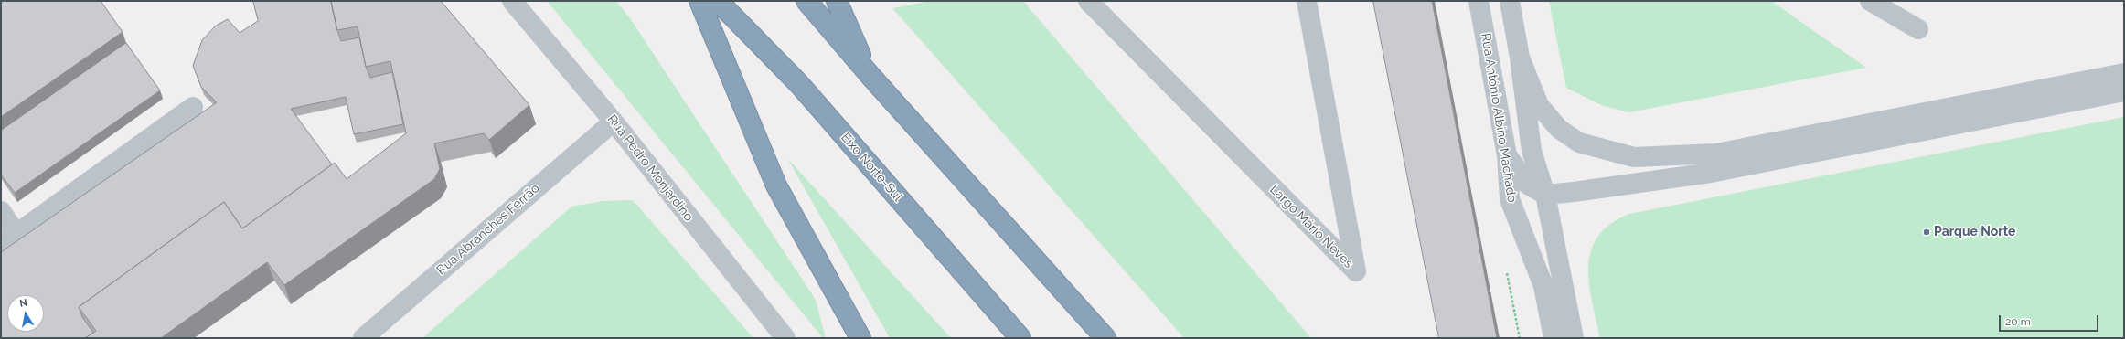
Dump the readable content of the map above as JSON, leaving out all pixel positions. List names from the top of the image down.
{
  "streets": {
    "highway": ["Eixo Norte-Sul"],
    "street": [
      "Rua António Albino Machado",
      "Rua Pedro Monjardino",
      "Largo Mário Neves",
      "Rua Abranches Ferrão"
    ]
  },
  "crossings": [
    ["Rua Pedro Monjardino", "Rua Abranches Ferrão"]
  ],
  "places": ["Parque Norte"],
  "scale_bar": "20 m",
  "north": "top"
}
